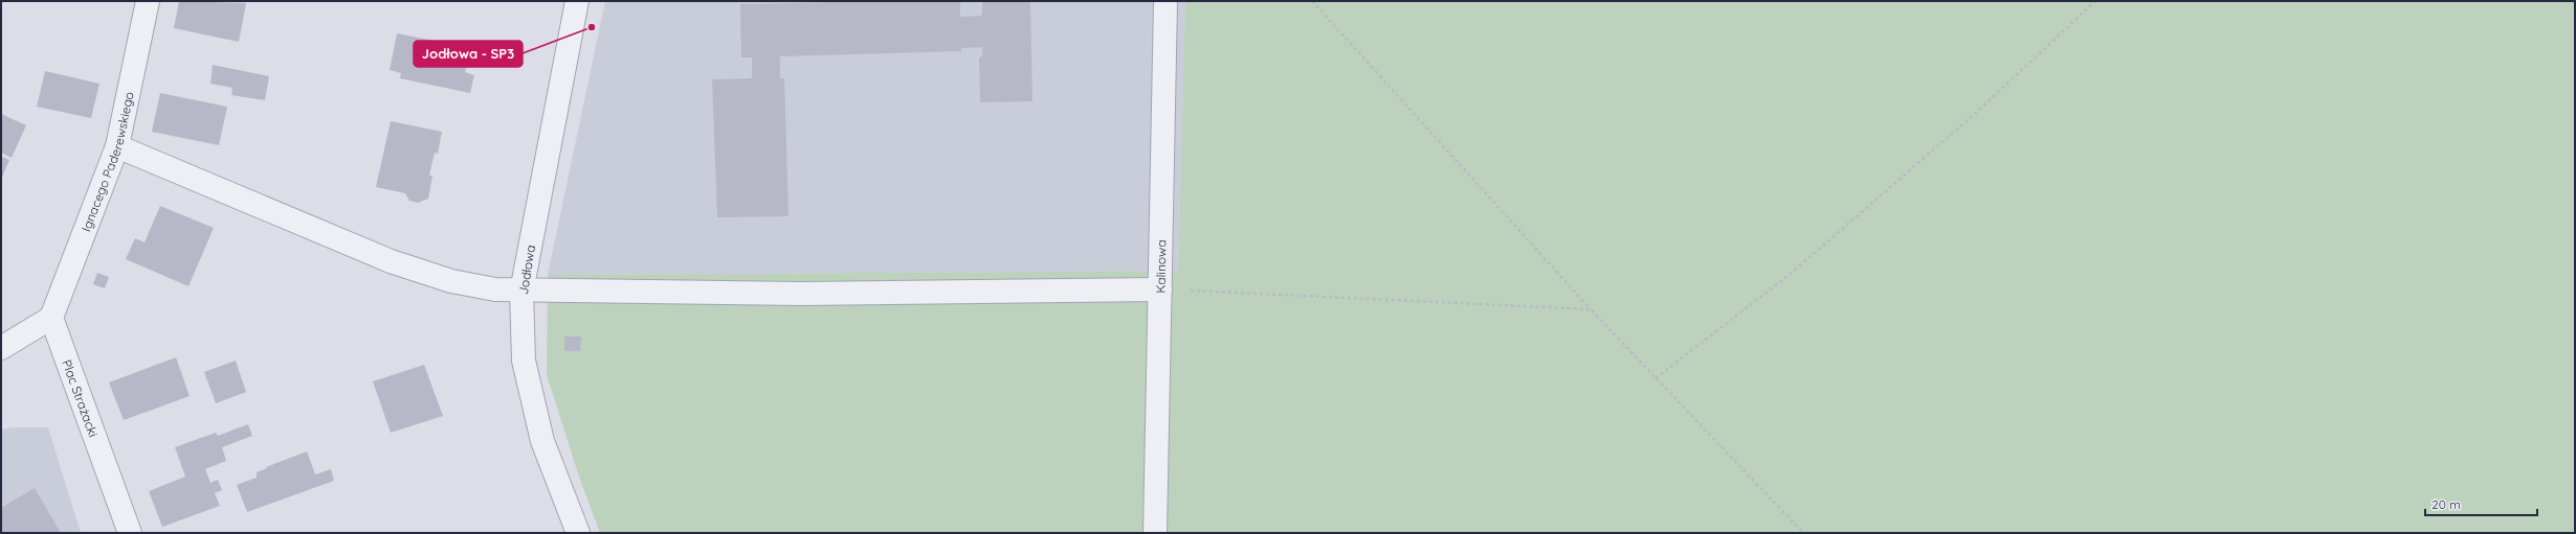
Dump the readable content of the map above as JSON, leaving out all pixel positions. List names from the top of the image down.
{
  "streets": {
    "street": [
      "Ignacego Paderewskiego",
      "Kalinowa",
      "Jodłowa",
      "Plac Strażacki"
    ]
  },
  "crossings": [
    ["Ignacego Paderewskiego", "Plac Strażacki"]
  ],
  "places": ["Jodłowa - SP3"],
  "scale_bar": "20 m"
}
